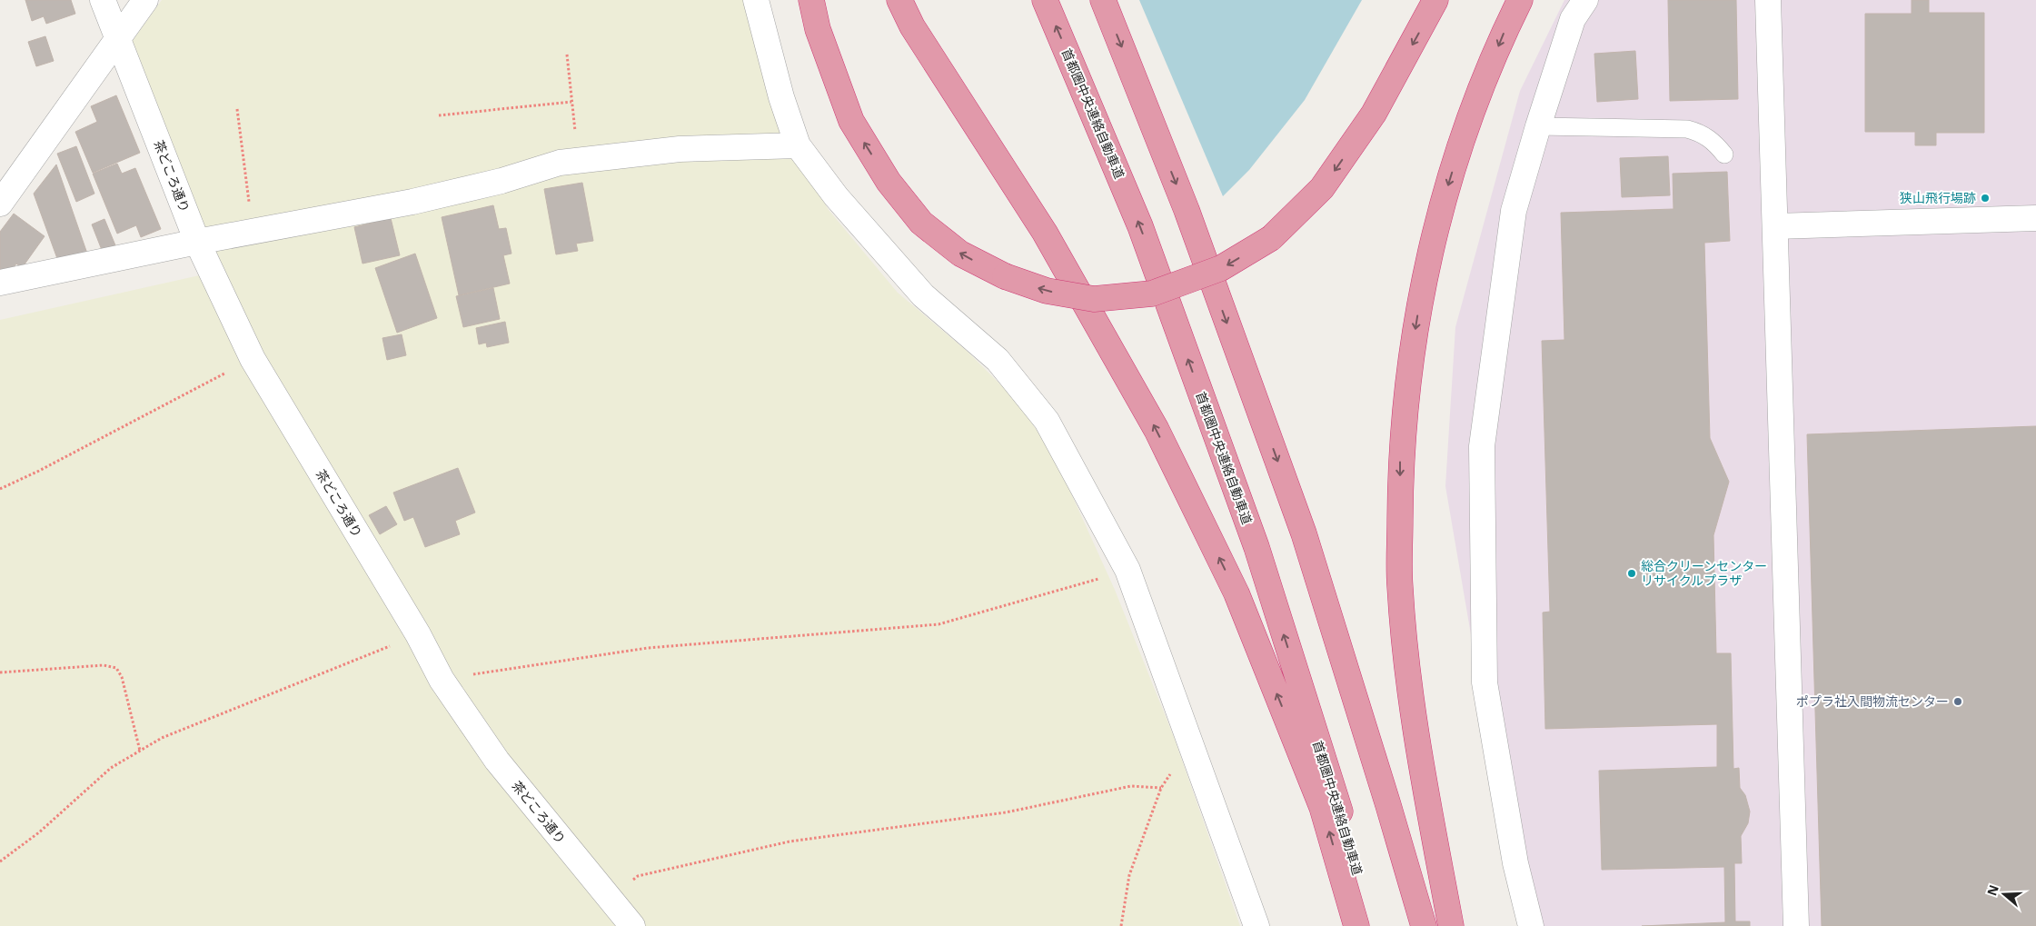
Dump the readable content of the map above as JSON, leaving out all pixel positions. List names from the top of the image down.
{
  "streets": {
    "highway": ["首都圏中央連絡自動車道"],
    "street": ["茶どころ通り"]
  },
  "places": ["狭山飛行場跡", "総合クリーンセンター リサイクルプラザ", "ポプラ社入間物流センター"],
  "north": "left"
}
